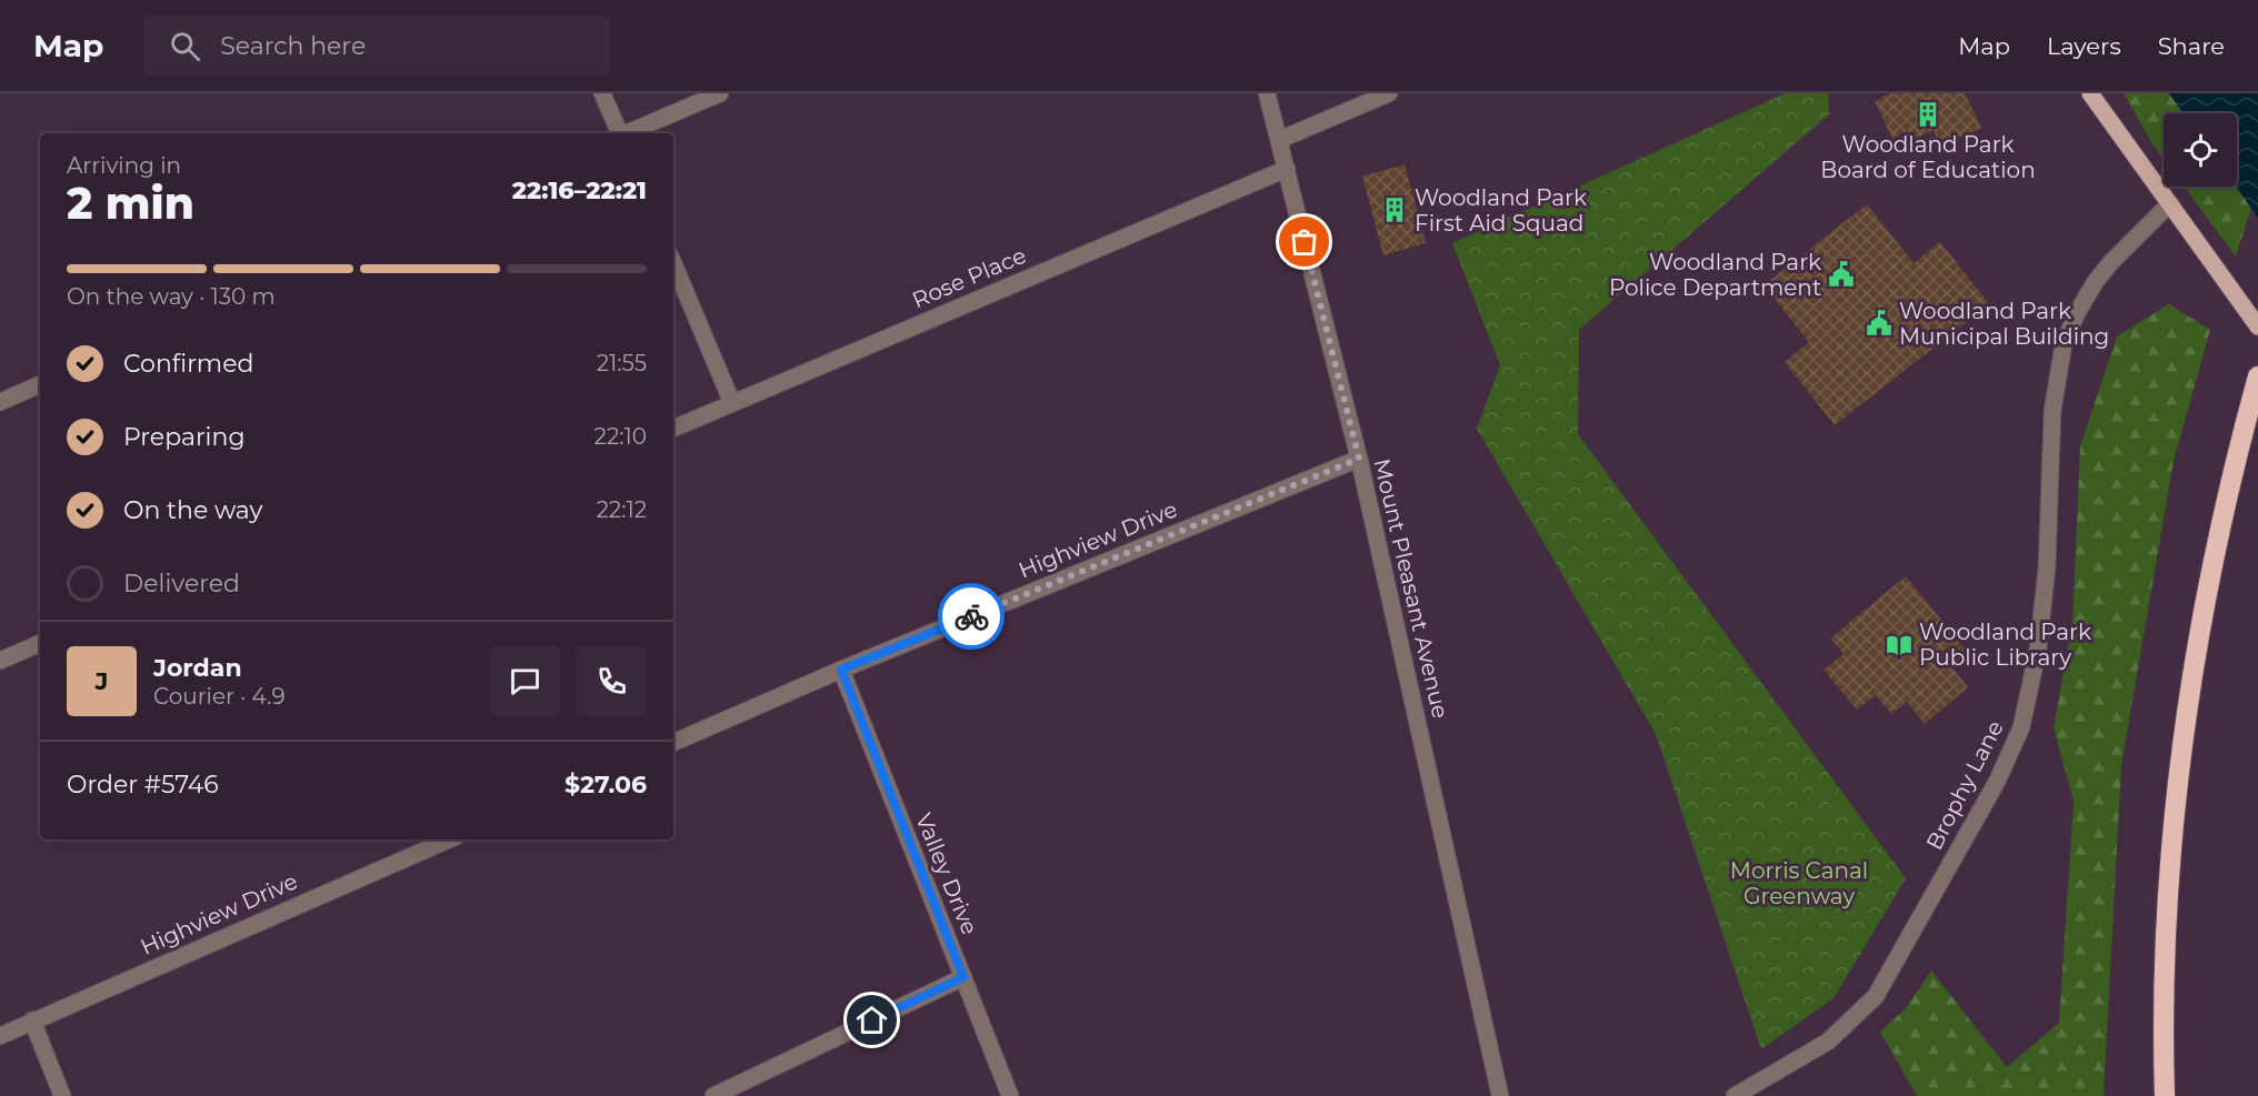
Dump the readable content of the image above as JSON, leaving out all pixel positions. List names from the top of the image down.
{
  "streets": {
    "street": [
      "Rose Place",
      "Highview Drive",
      "Mount Pleasant Avenue",
      "Brophy Lane",
      "Valley Drive"
    ]
  },
  "crossings": [
    ["Rose Place", "Mount Pleasant Avenue"],
    ["Highview Drive", "Mount Pleasant Avenue"],
    ["Highview Drive", "Valley Drive"]
  ],
  "parks": ["Morris Canal Greenway"],
  "places": {
    "building": ["Woodland Park Board of Education", "Woodland Park First Aid Squad"],
    "public building": ["Woodland Park Police Department", "Woodland Park Municipal Building"],
    "library": ["Woodland Park Public Library"]
  },
  "page": {
    "header": "Map",
    "search": "Search here",
    "nav": ["Map", "Layers", "Share"],
    "heading": ["2 min", "Arriving in", "22:16–22:21"],
    "panel": [
      "Jordan",
      "Courier · 4.9",
      "Order #5746",
      "$27.06"
    ],
    "bar": "On the way · 130 m",
    "list": [
      ["Confirmed", "21:55"],
      ["Preparing", "22:10"],
      ["On the way", "22:12"],
      "Delivered"
    ],
    "round": "J"
  }
}
